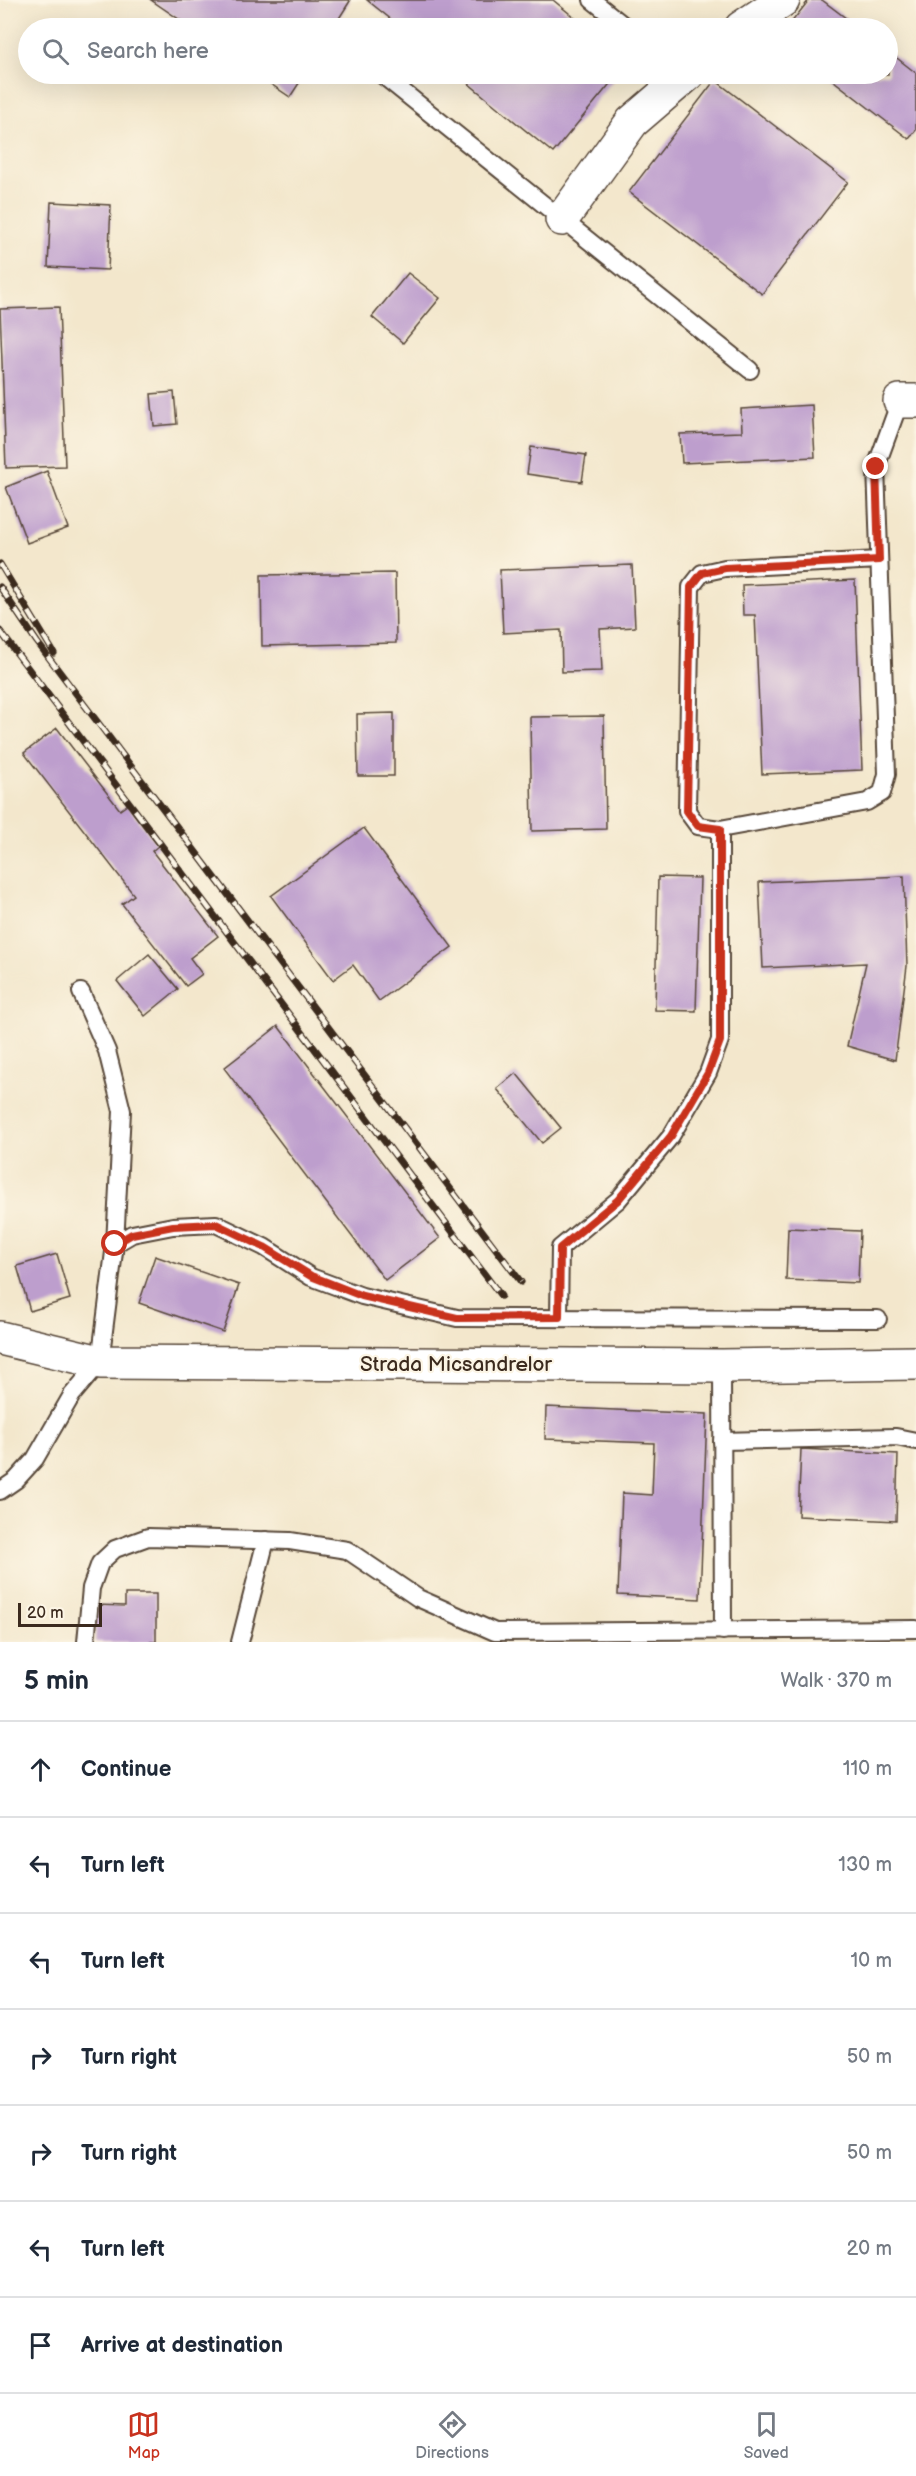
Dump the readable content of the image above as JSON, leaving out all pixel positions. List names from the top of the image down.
{
  "streets": {
    "street": ["Strada Micsandrelor"]
  },
  "scale_bar": "20 m",
  "page": {
    "search": "Search here",
    "scale": "20 m",
    "heading": ["5 min", "Walk · 370 m"],
    "list": [
      ["Continue", "110 m"],
      ["Turn left", "130 m"],
      ["Turn left", "10 m"],
      ["Turn right", "50 m"],
      ["Turn right", "50 m"],
      ["Turn left", "20 m"],
      "Arrive at destination"
    ],
    "nav": ["Map", "Directions", "Saved"]
  }
}
